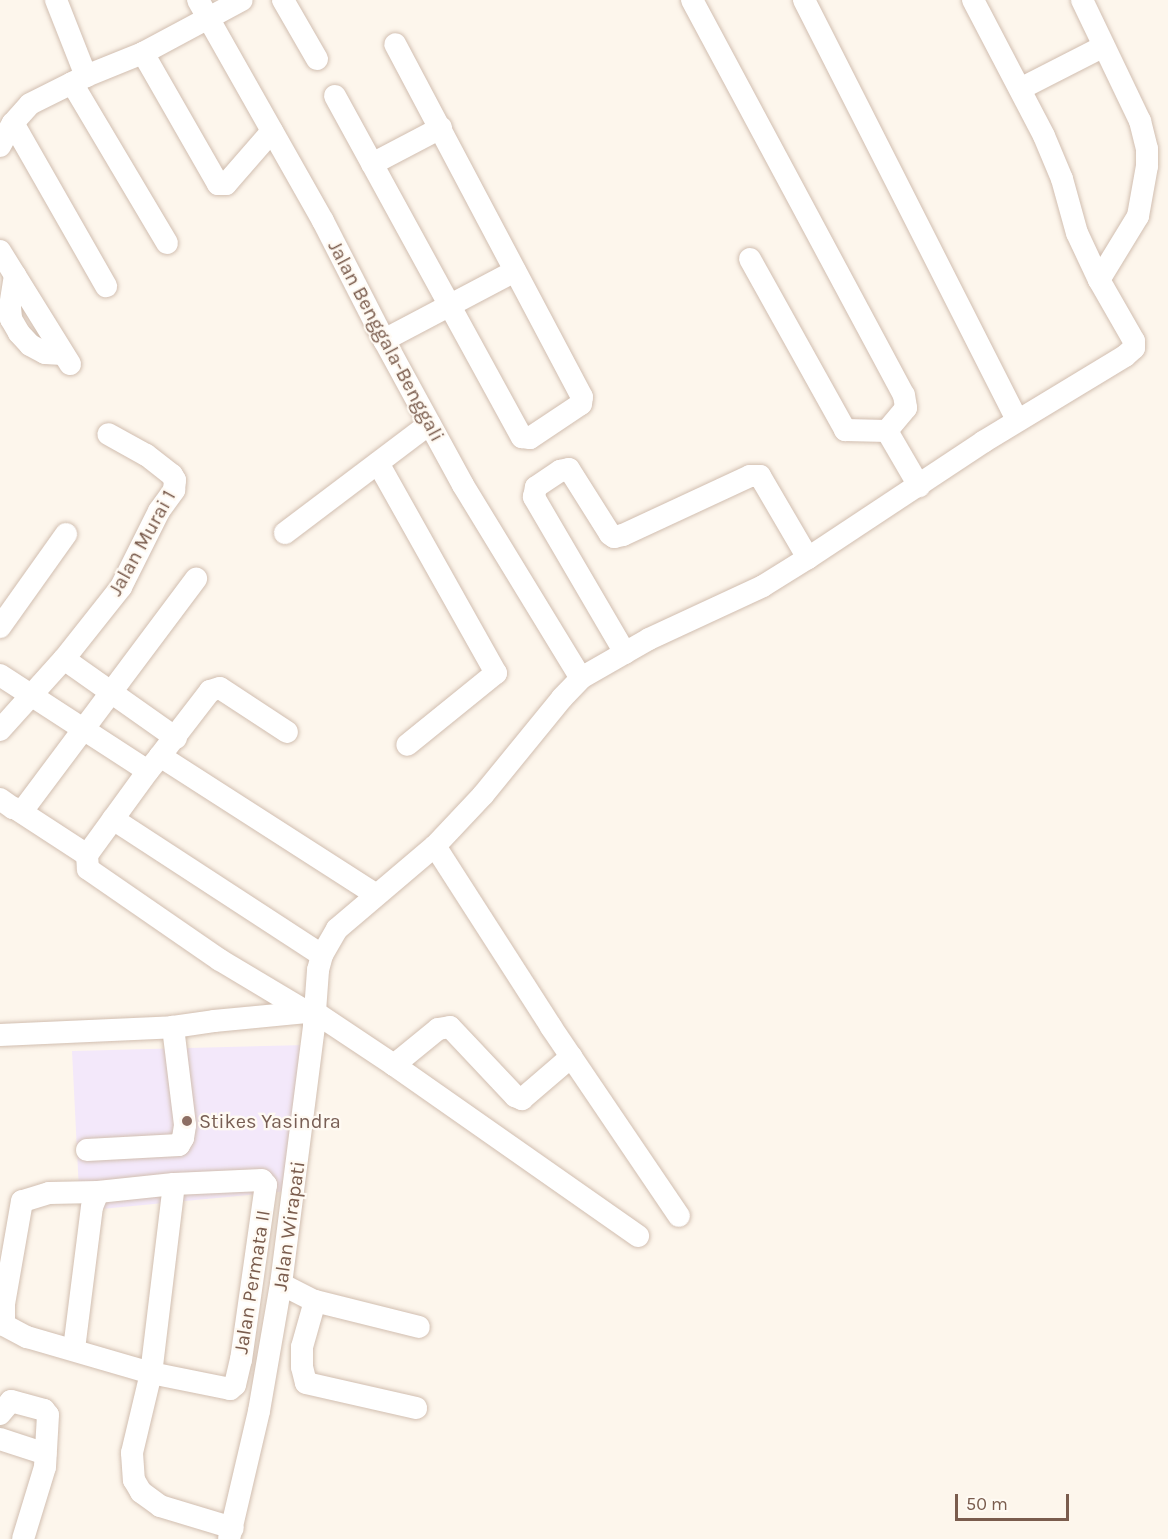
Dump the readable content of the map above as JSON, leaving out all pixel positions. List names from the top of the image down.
{
  "streets": {
    "street": [
      "Jalan Benggala-Benggali",
      "Jalan Murai 1",
      "Jalan Wirapati",
      "Jalan Permata II"
    ]
  },
  "crossings": [
    ["Jalan Benggala-Benggali", "Jalan Wirapati"]
  ],
  "places": ["Stikes Yasindra"],
  "scale_bar": "50 m"
}
